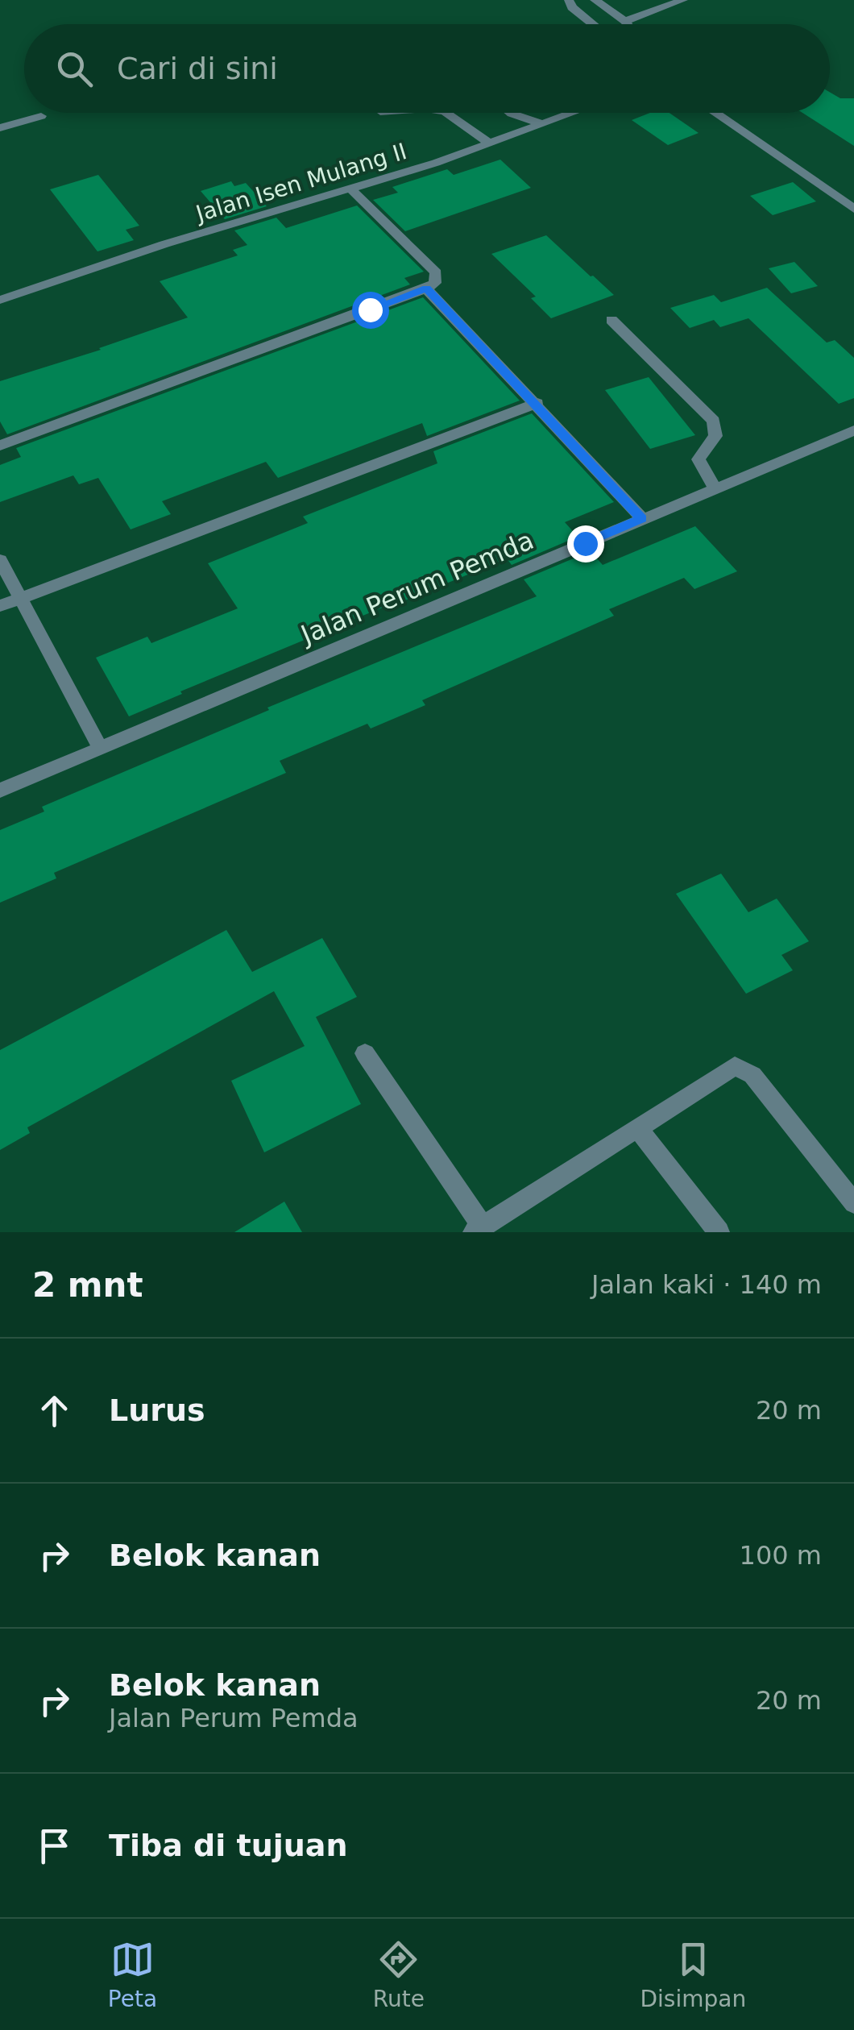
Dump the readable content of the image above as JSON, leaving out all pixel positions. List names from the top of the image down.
{
  "streets": {
    "street": ["Jalan Isen Mulang II", "Jalan Perum Pemda"]
  },
  "page": {
    "search": "Cari di sini",
    "heading": ["2 mnt", "Jalan kaki · 140 m"],
    "list": [
      ["Lurus", "20 m"],
      ["Belok kanan", "100 m"],
      ["Belok kanan", "Jalan Perum Pemda", "20 m"],
      "Tiba di tujuan"
    ],
    "nav": ["Peta", "Rute", "Disimpan"]
  }
}
